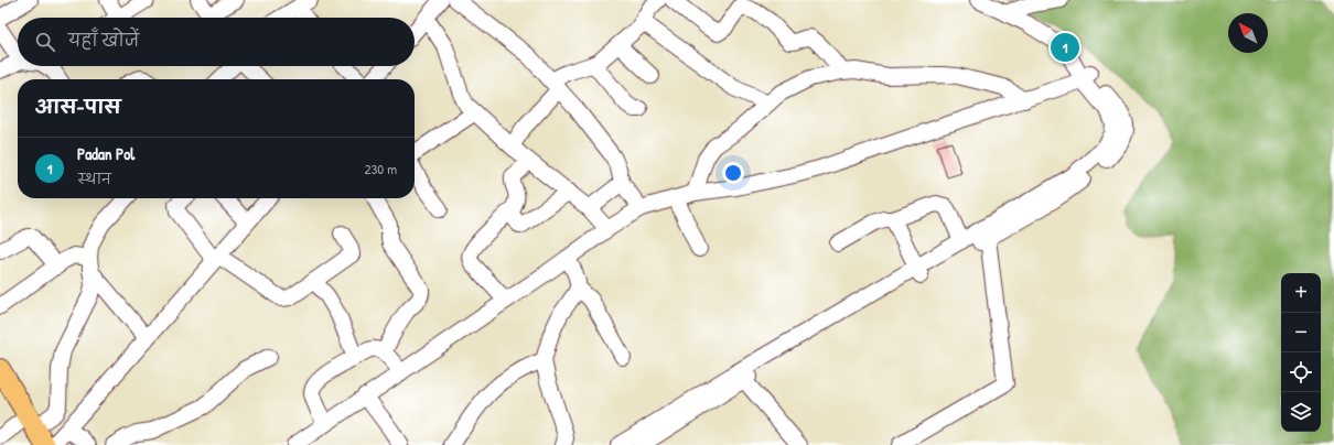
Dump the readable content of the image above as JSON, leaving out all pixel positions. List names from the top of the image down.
{
  "north": "top left",
  "page": {
    "search": "यहाँ खोजें",
    "pins": "1",
    "heading": "आस-पास",
    "list": [
      {
        "mark": "1",
        "name": "Padan Pol",
        "note": "स्थान",
        "value": "230 m"
      }
    ],
    "map_buttons": ["+", "−"]
  }
}
